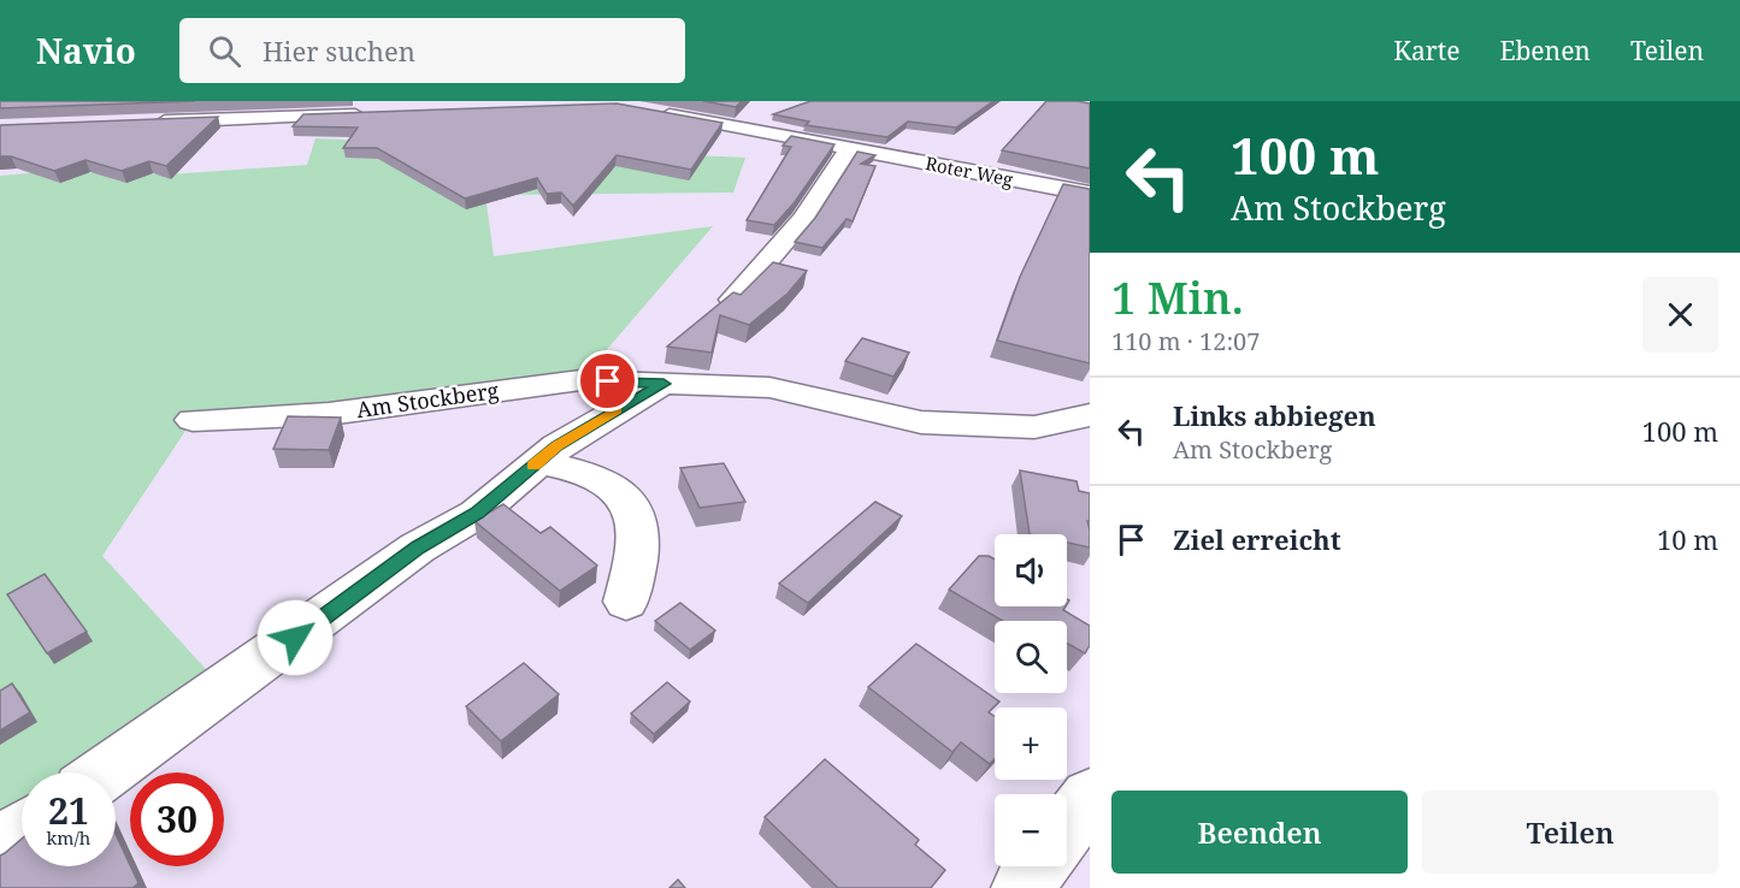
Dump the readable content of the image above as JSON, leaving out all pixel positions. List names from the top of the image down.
{
  "streets": {
    "street": ["Roter Weg", "Am Stockberg"]
  },
  "page": {
    "header": "Navio",
    "search": "Hier suchen",
    "nav": ["Karte", "Ebenen", "Teilen"],
    "turn": ["100 m", "Am Stockberg"],
    "heading": ["1 Min.", "110 m · 12:07"],
    "list": [
      {
        "name": "Links abbiegen",
        "note": "Am Stockberg",
        "value": "100 m"
      },
      {
        "name": "Ziel erreicht",
        "value": "10 m"
      }
    ],
    "map_buttons": ["+", "−"],
    "speed": "21 km/h",
    "limit": "30",
    "buttons": ["Beenden", "Teilen"]
  }
}
